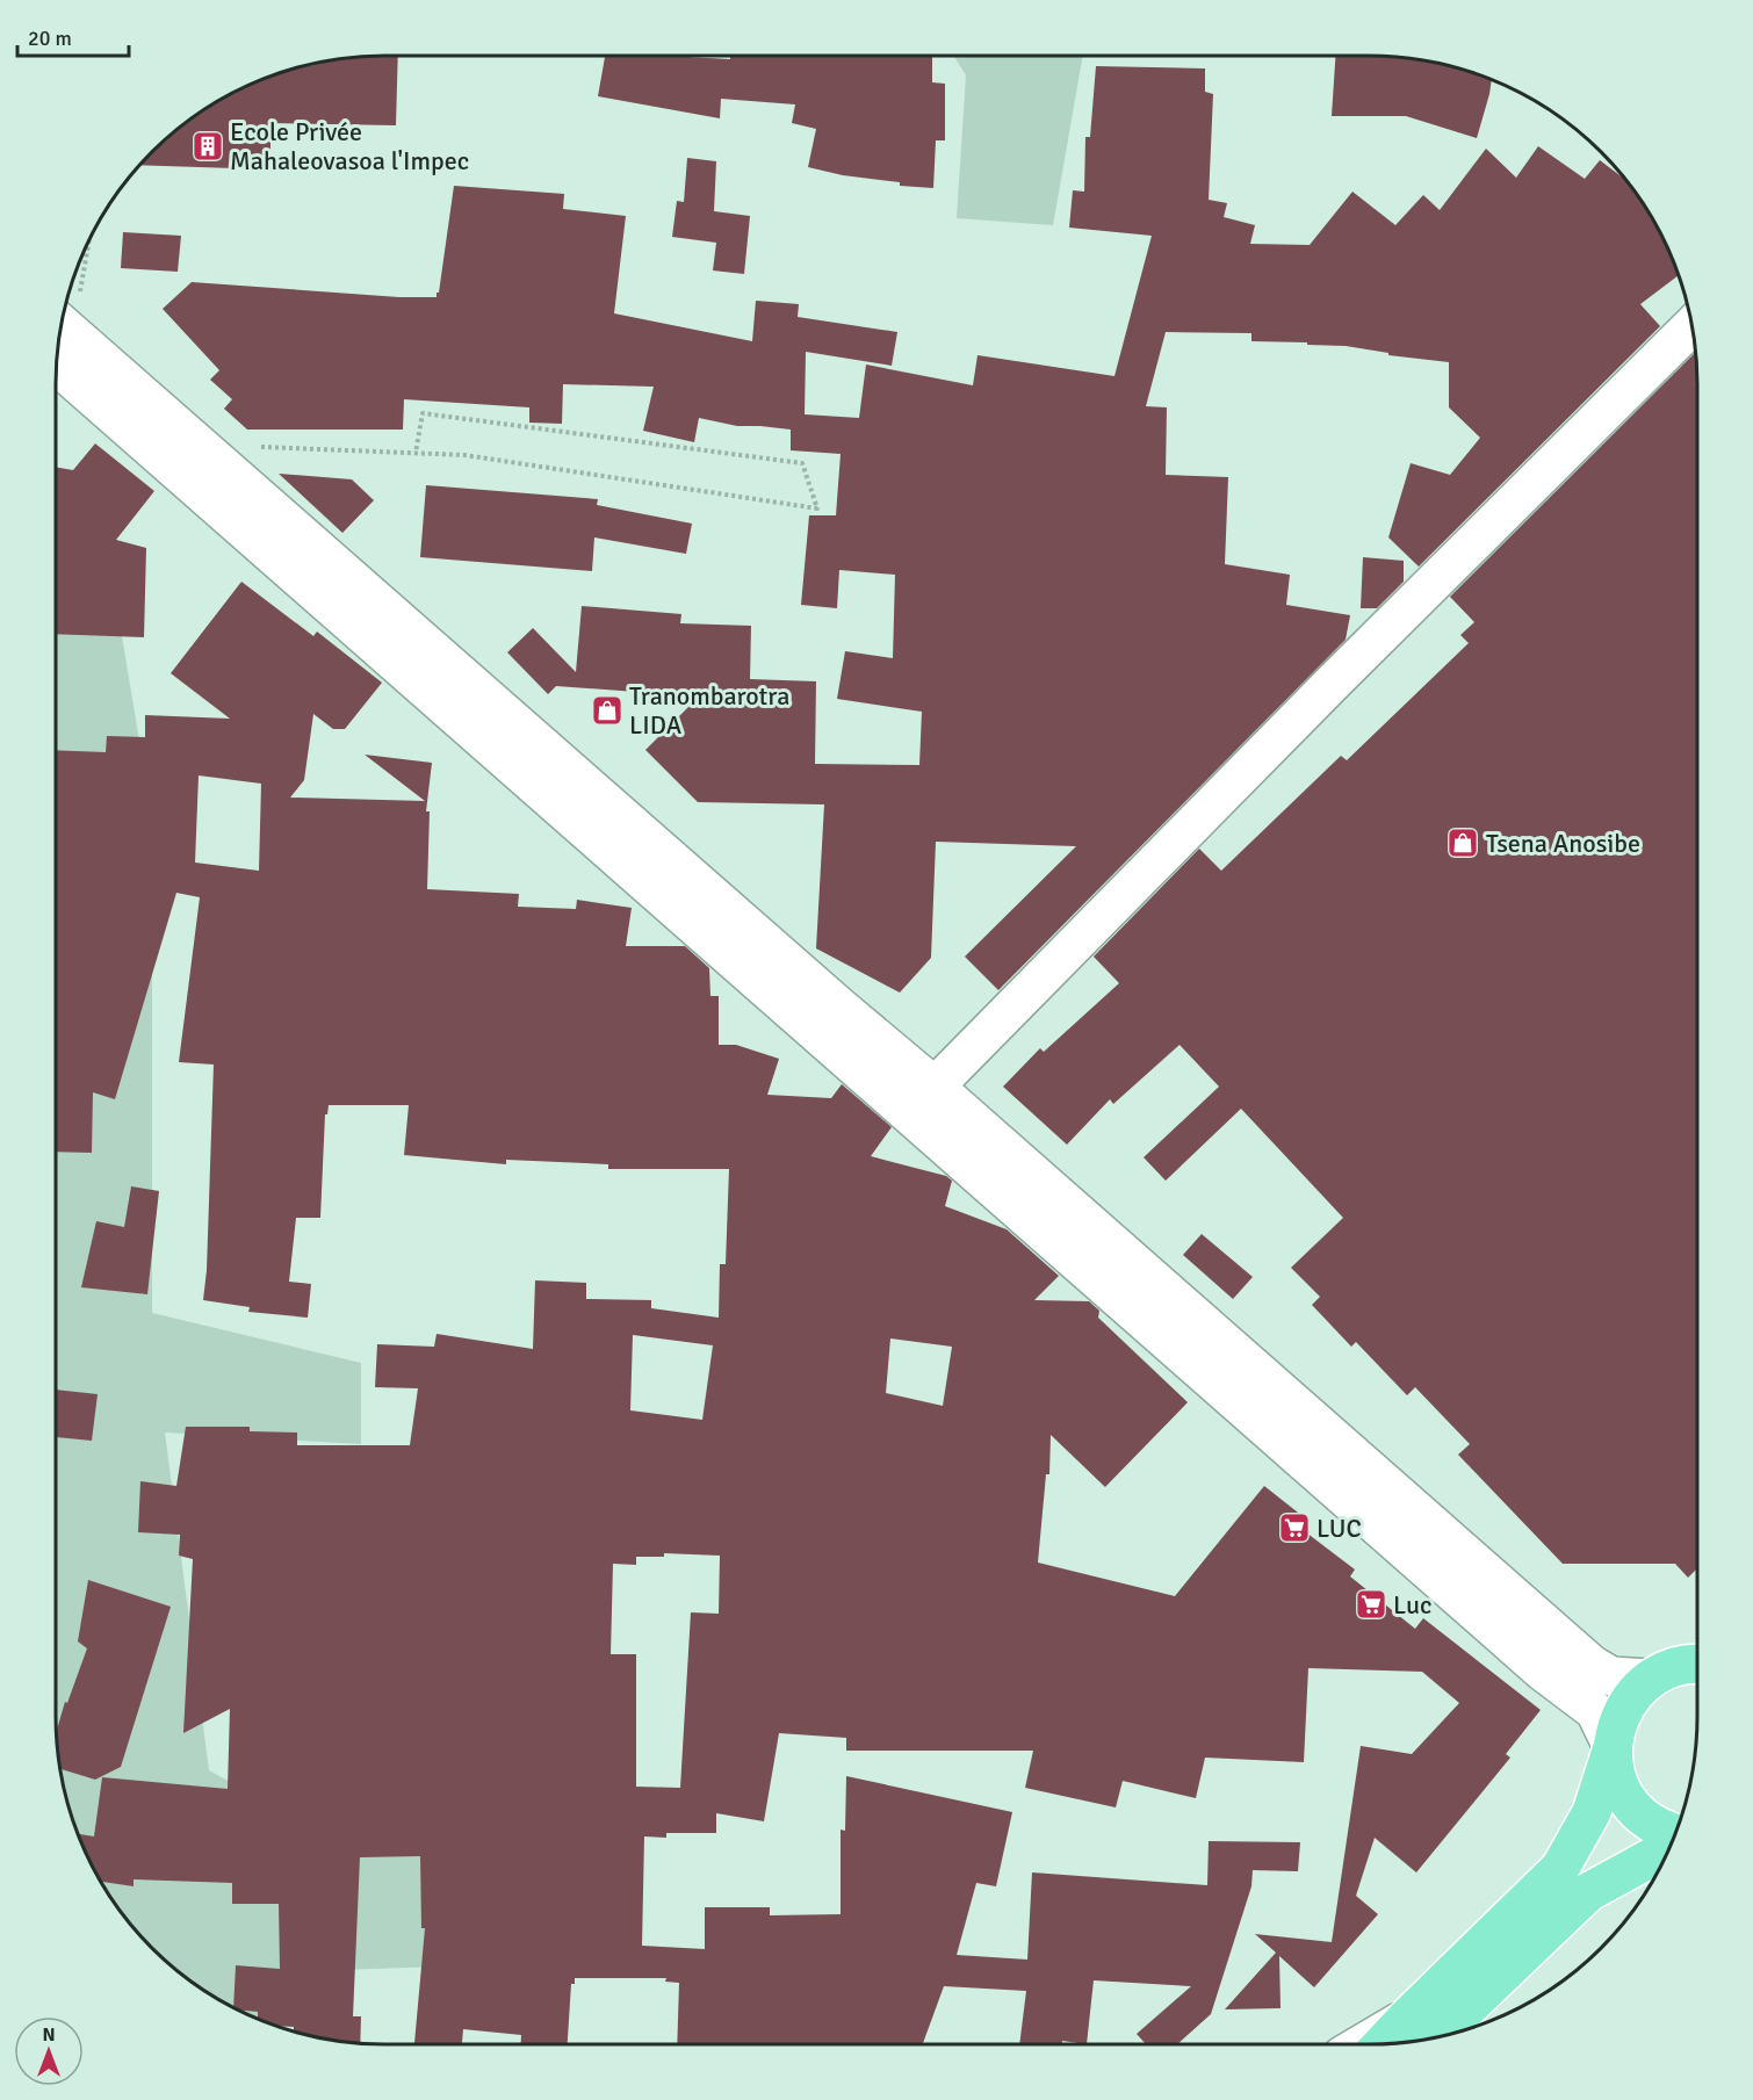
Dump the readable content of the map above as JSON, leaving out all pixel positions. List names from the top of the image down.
{
  "places": {
    "building": ["Ecole Privée Mahaleovasoa l'Impec"],
    "shop": ["Tranombarotra LIDA", "Tsena Anosibe"],
    "supermarket": ["LUC", "Luc"]
  },
  "scale_bar": "20 m",
  "north": "top"
}
